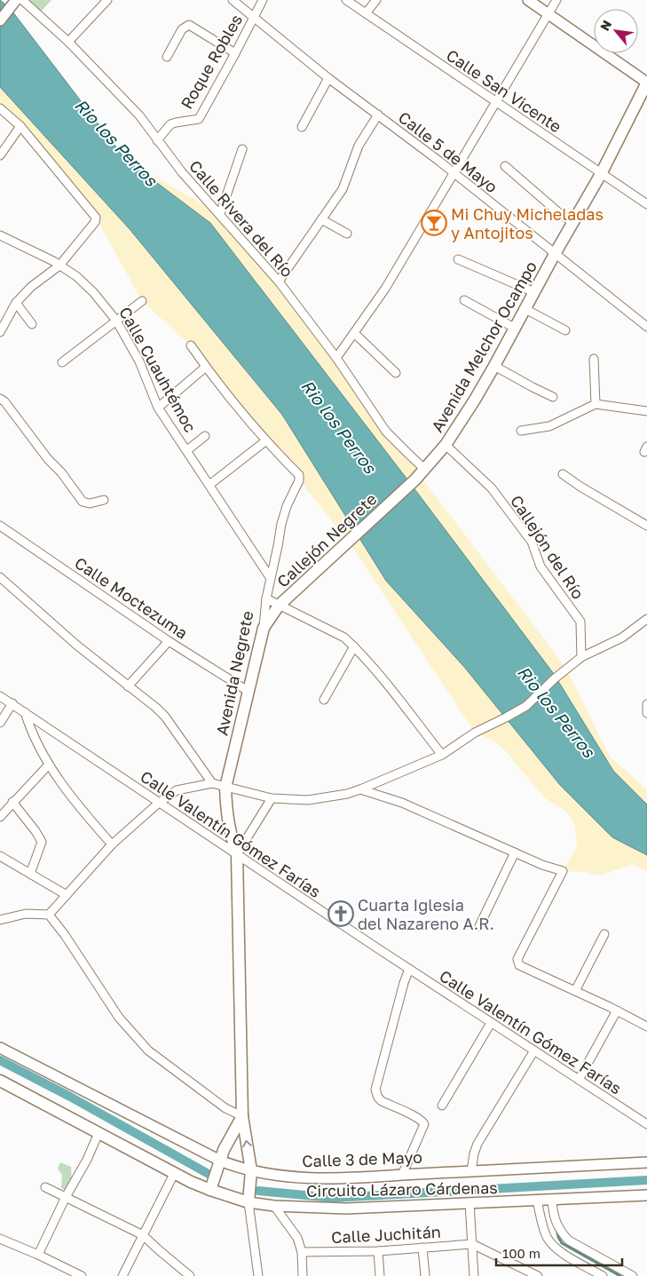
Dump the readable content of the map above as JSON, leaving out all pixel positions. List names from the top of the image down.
{
  "streets": {
    "main road": [
      "Avenida Melchor Ocampo",
      "Callejón Negrete",
      "Avenida Negrete",
      "Circuito Lázaro Cárdenas"
    ],
    "street": [
      "Roque Robles",
      "Calle San Vicente",
      "Calle 5 de Mayo",
      "Calle Rivera del Río",
      "Calle Cuauhtémoc",
      "Callejón del Río",
      "Calle Moctezuma",
      "Calle Valentín Gómez Farías",
      "Calle 3 de Mayo",
      "Calle Juchitán"
    ]
  },
  "crossings": [
    ["Roque Robles", "Calle 5 de Mayo"],
    ["Roque Robles", "Calle Rivera del Río"],
    ["Calle San Vicente", "Avenida Melchor Ocampo"],
    ["Calle 5 de Mayo", "Avenida Melchor Ocampo"],
    ["Calle Rivera del Río", "Avenida Melchor Ocampo"],
    ["Avenida Melchor Ocampo", "Callejón Negrete"],
    ["Avenida Melchor Ocampo", "Callejón del Río"],
    ["Calle Cuauhtémoc", "Avenida Negrete"],
    ["Callejón Negrete", "Avenida Negrete"],
    ["Calle Moctezuma", "Avenida Negrete"],
    ["Avenida Negrete", "Calle Valentín Gómez Farías"],
    ["Avenida Negrete", "Calle 3 de Mayo"],
    ["Avenida Negrete", "Circuito Lázaro Cárdenas"]
  ],
  "water": ["Rio los Perros"],
  "places": {
    "bar": ["Mi Chuy Micheladas y Antojitos"],
    "church": ["Cuarta Iglesia del Nazareno A.R."]
  },
  "scale_bar": "100 m",
  "north": "top left"
}
